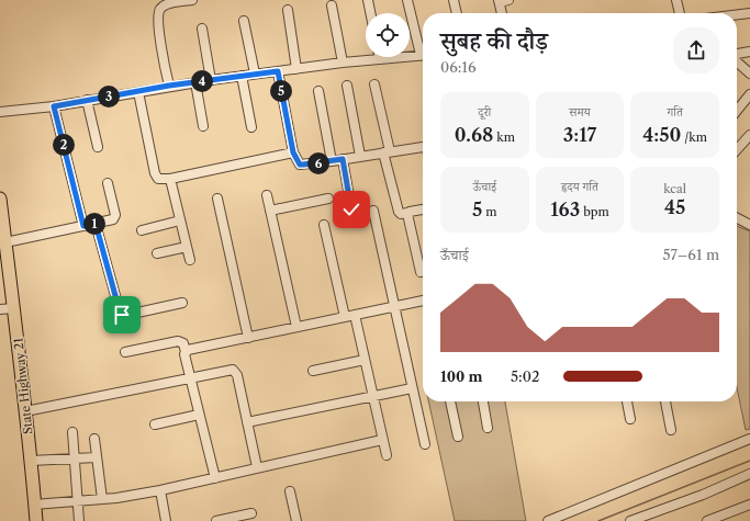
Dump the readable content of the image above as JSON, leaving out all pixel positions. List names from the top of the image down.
{
  "streets": {
    "highway": ["State Highway 21"]
  },
  "page": {
    "heading": ["सुबह की दौड़", "06:16"],
    "pins": [
      "4",
      "5",
      "3",
      "2",
      "6",
      "1"
    ],
    "stats": [
      ["दूरी", "0.68 km"],
      ["समय", "3:17"],
      ["गति", "4:50 /km"],
      ["ऊँचाई", "5 m"],
      ["हृदय गति", "163 bpm"],
      ["kcal", "45"]
    ],
    "chart": ["ऊँचाई", "57–61 m"],
    "list": [
      {
        "name": "100 m",
        "note": "5:02"
      }
    ]
  }
}
